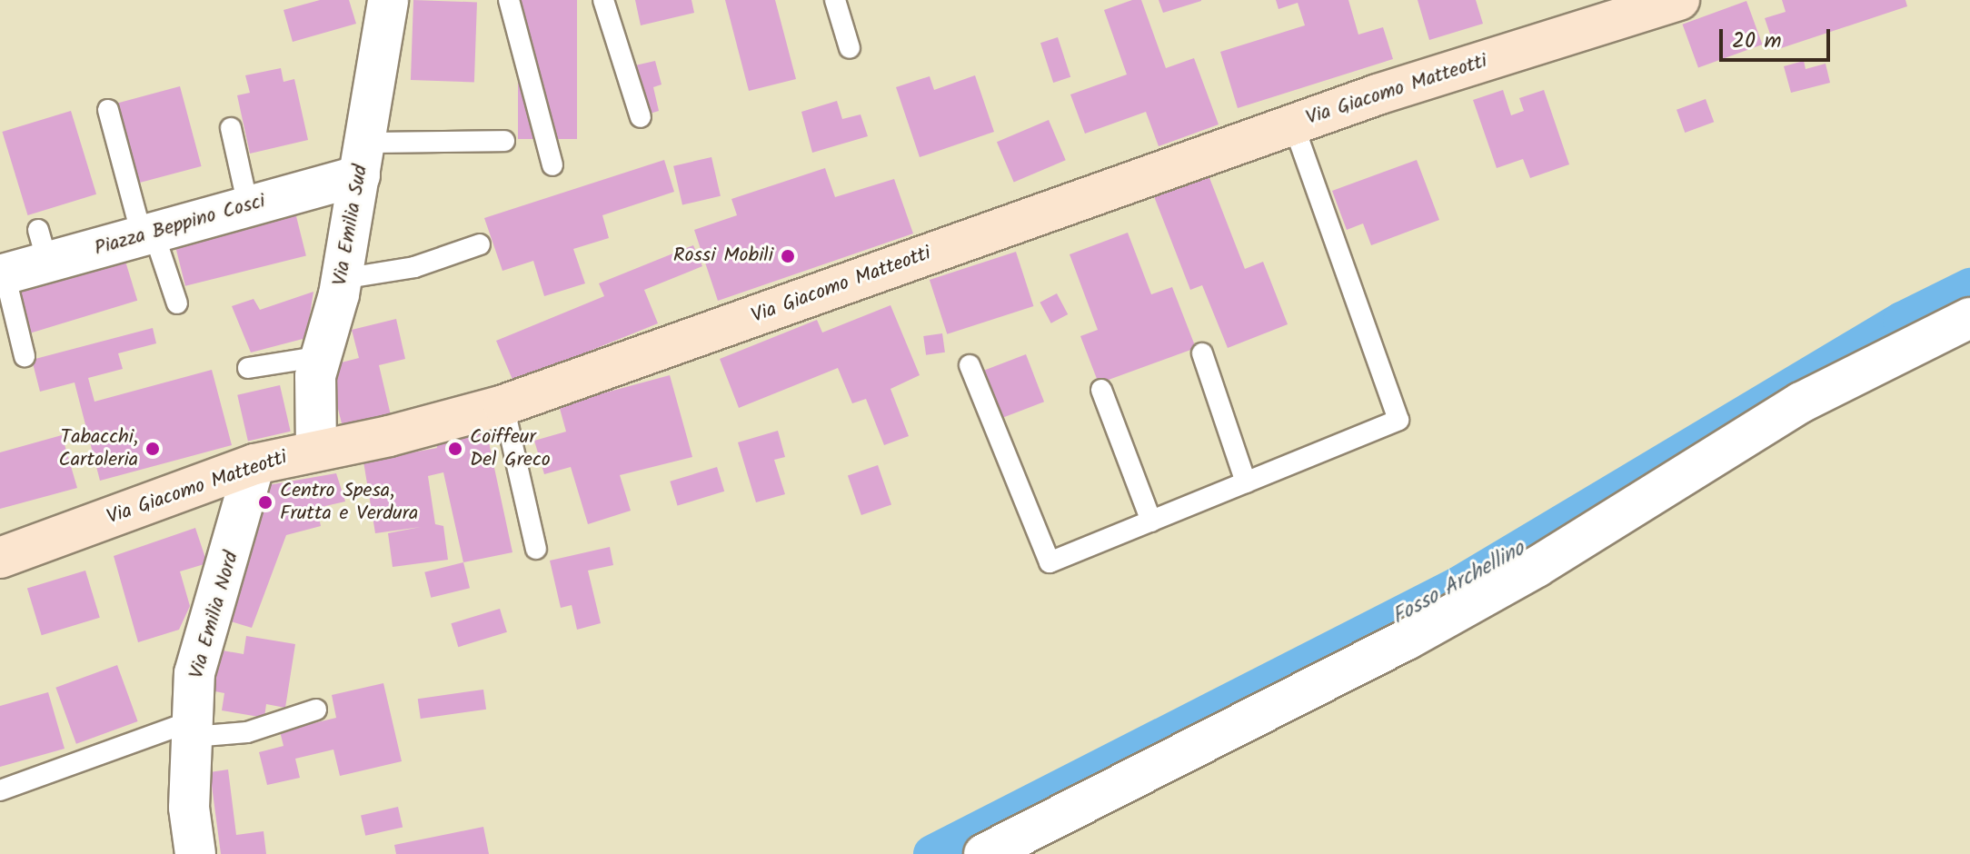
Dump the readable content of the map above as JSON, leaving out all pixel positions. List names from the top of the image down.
{
  "streets": {
    "street": [
      "Via Giacomo Matteotti",
      "Piazza Beppino Cosci",
      "Via Emilia Sud",
      "Via Emilia Nord"
    ]
  },
  "crossings": [
    ["Via Giacomo Matteotti", "Via Emilia Sud"],
    ["Via Giacomo Matteotti", "Via Emilia Nord"],
    ["Piazza Beppino Cosci", "Via Emilia Sud"]
  ],
  "water": ["Fosso Archellino"],
  "places": [
    "Rossi Mobili",
    "Tabacchi, Cartoleria",
    "Coiffeur Del Greco",
    "Centro Spesa, Frutta e Verdura"
  ],
  "scale_bar": "20 m"
}
